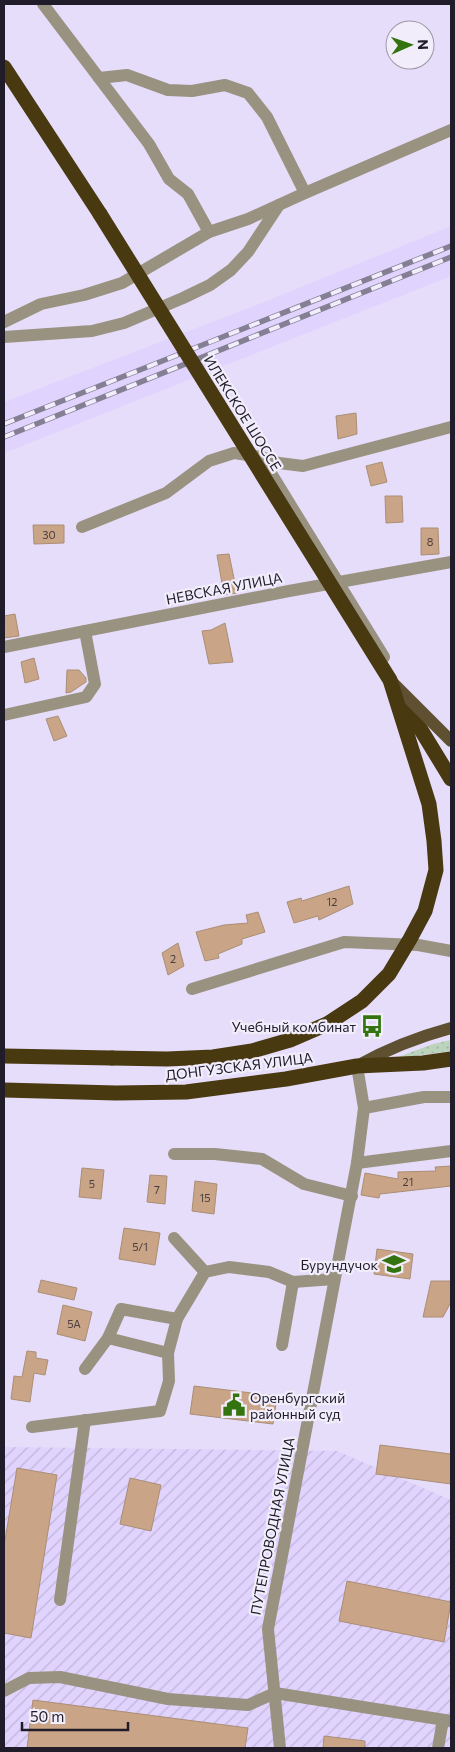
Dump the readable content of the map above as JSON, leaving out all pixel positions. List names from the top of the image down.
{
  "streets": {
    "highway": ["ИЛЕКСКОЕ ШОССЕ", "ДОНГУЗСКАЯ УЛИЦА"],
    "street": ["НЕВСКАЯ УЛИЦА", "ПУТЕПРОВОДНАЯ УЛИЦА"]
  },
  "crossings": [
    ["ДОНГУЗСКАЯ УЛИЦА", "ПУТЕПРОВОДНАЯ УЛИЦА"]
  ],
  "places": {
    "bus stop": ["Учебный комбинат"],
    "school or university": ["Бурундучок"],
    "public building": ["Оренбургский районный суд"]
  },
  "house_numbers": [
    "30",
    "8",
    "12",
    "2",
    "21",
    "5",
    "7",
    "15",
    "5/1",
    "5А"
  ],
  "scale_bar": "50 m",
  "north": "right"
}
